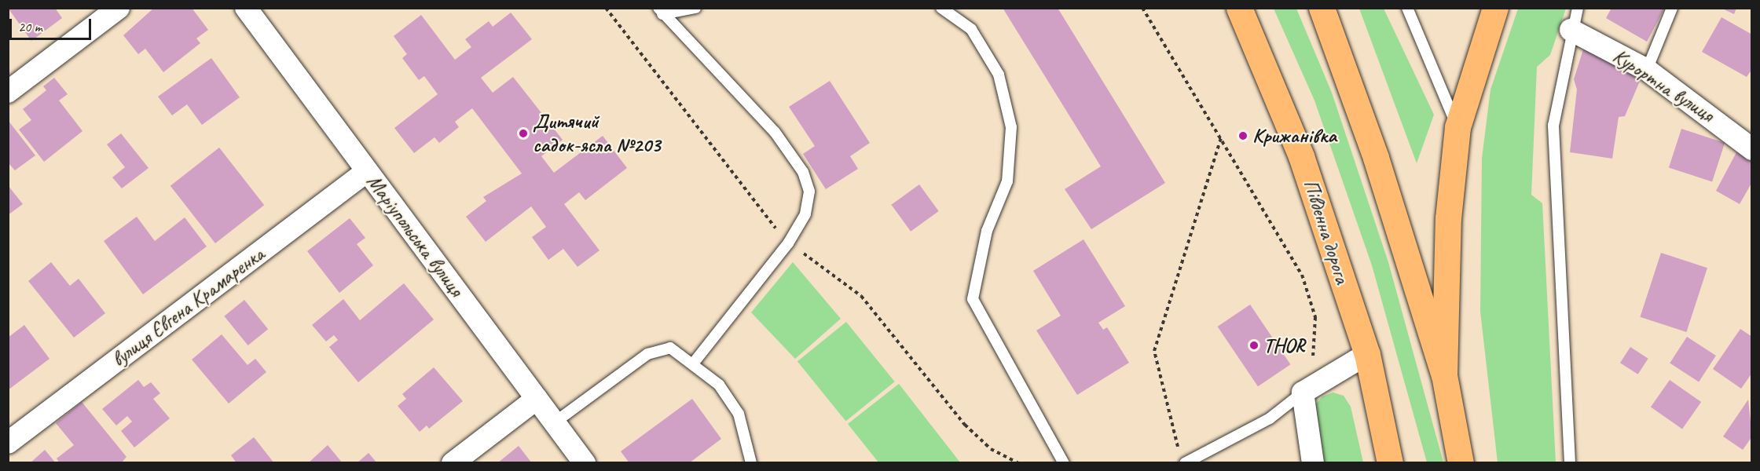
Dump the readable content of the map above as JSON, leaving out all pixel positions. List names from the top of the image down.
{
  "streets": {
    "main road": ["Південна дорога"],
    "street": ["Курортна вулиця", "Маріупольська вулиця", "вулиця Євгена Крамаренка"]
  },
  "crossings": [
    ["Маріупольська вулиця", "вулиця Євгена Крамаренка"]
  ],
  "places": ["Дитячий садок-ясла №203", "Крижанівка", "THOR"],
  "scale_bar": "20 m"
}
